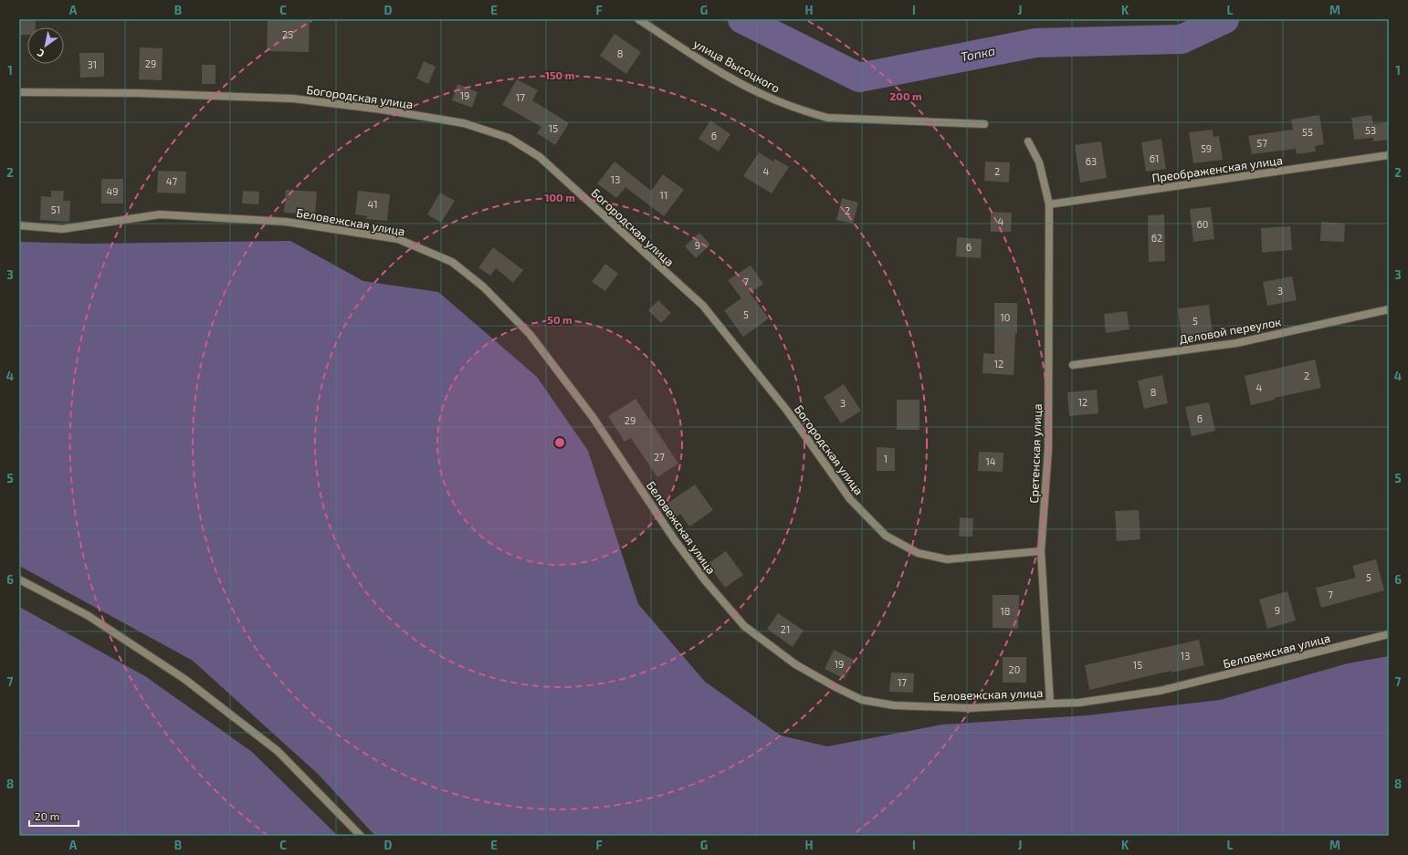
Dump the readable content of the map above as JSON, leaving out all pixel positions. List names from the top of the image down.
{
  "streets": {
    "street": [
      "улица Высоцкого",
      "Богородская улица",
      "Преображенская улица",
      "Беловежская улица",
      "Деловой переулок",
      "Сретенская улица"
    ]
  },
  "crossings": [
    ["Богородская улица", "Сретенская улица"],
    ["Преображенская улица", "Сретенская улица"],
    ["Беловежская улица", "Сретенская улица"]
  ],
  "water": ["Топка"],
  "house_numbers": [
    "25",
    "8",
    "29",
    "31",
    "19",
    "17",
    "15",
    "53",
    "55",
    "6",
    "57",
    "59",
    "61",
    "63",
    "4",
    "2",
    "13",
    "47",
    "49",
    "11",
    "41",
    "51",
    "2",
    "4",
    "60",
    "62",
    "9",
    "6",
    "7",
    "3",
    "5",
    "10",
    "5",
    "12",
    "2",
    "4",
    "8",
    "12",
    "3",
    "6",
    "29",
    "27",
    "1",
    "14",
    "5",
    "7",
    "9",
    "18",
    "21",
    "13",
    "19",
    "15",
    "20",
    "17"
  ],
  "scale_bar": "20 m",
  "north": "bottom left",
  "grid": {
    "columns": [
      "A",
      "B",
      "C",
      "D",
      "E",
      "F",
      "G",
      "H",
      "I",
      "J",
      "K",
      "L",
      "M"
    ],
    "rows": [
      "1",
      "2",
      "3",
      "4",
      "5",
      "6",
      "7",
      "8"
    ]
  },
  "rings": [
    "150 m",
    "200 m",
    "100 m",
    "50 m"
  ]
}
